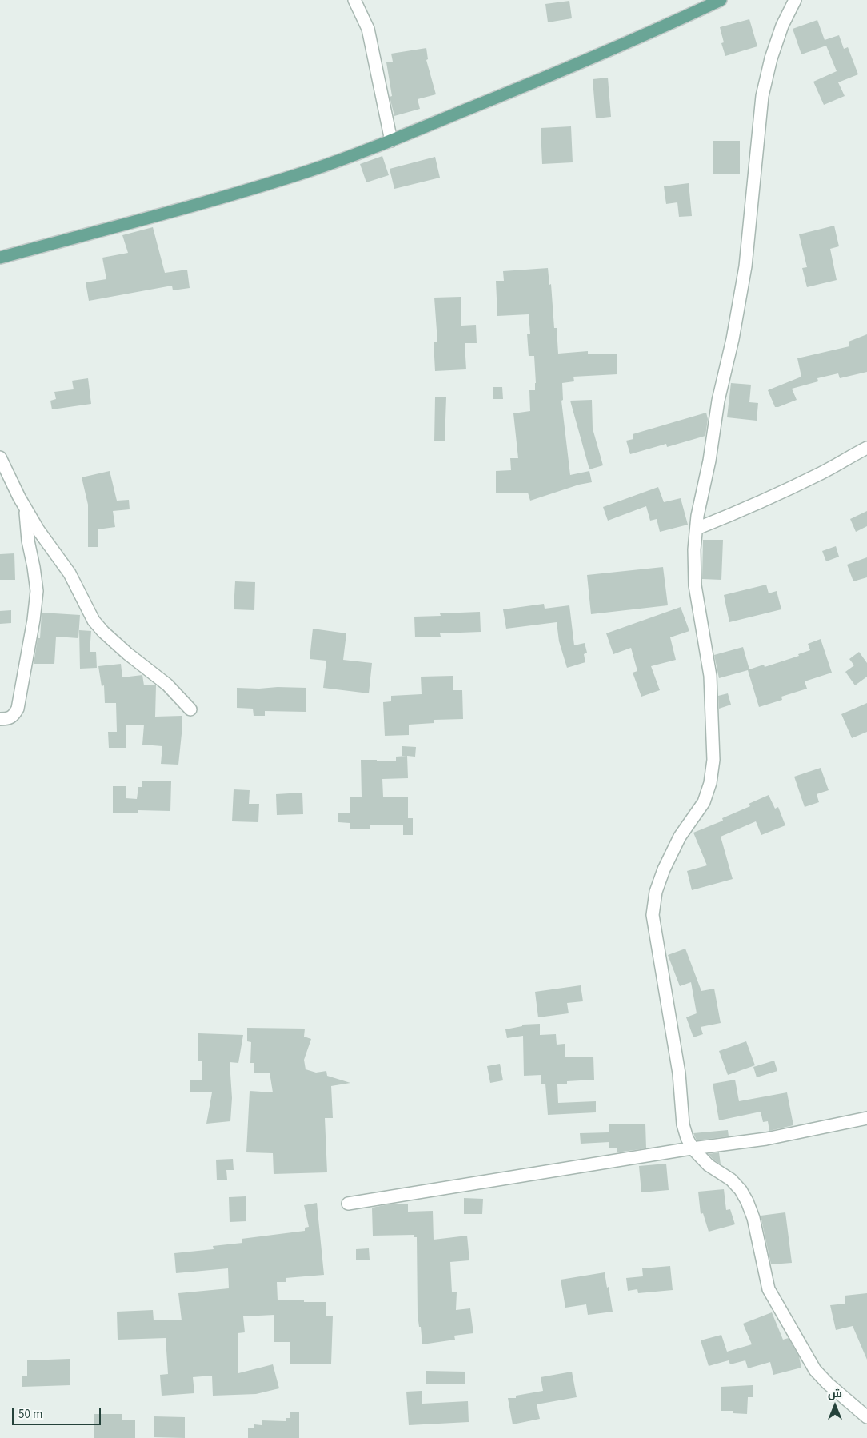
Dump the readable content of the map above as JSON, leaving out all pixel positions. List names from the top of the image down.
{
  "scale_bar": "50 m",
  "north": "top"
}
